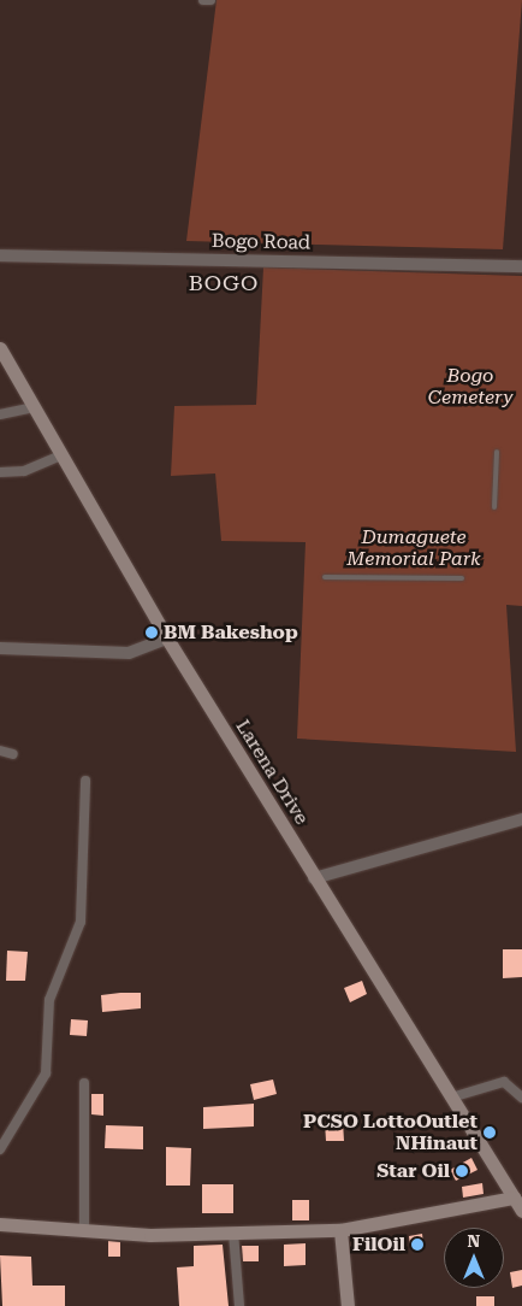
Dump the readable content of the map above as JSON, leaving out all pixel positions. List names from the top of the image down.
{
  "streets": {
    "main road": ["Larena Drive"],
    "street": ["Bogo Road"]
  },
  "districts": ["BOGO"],
  "parks": ["Bogo Cemetery", "Dumaguete Memorial Park"],
  "places": [
    "BM Bakeshop",
    "PCSO LottoOutlet NHinaut",
    "Star Oil",
    "FilOil"
  ],
  "north": "top"
}
